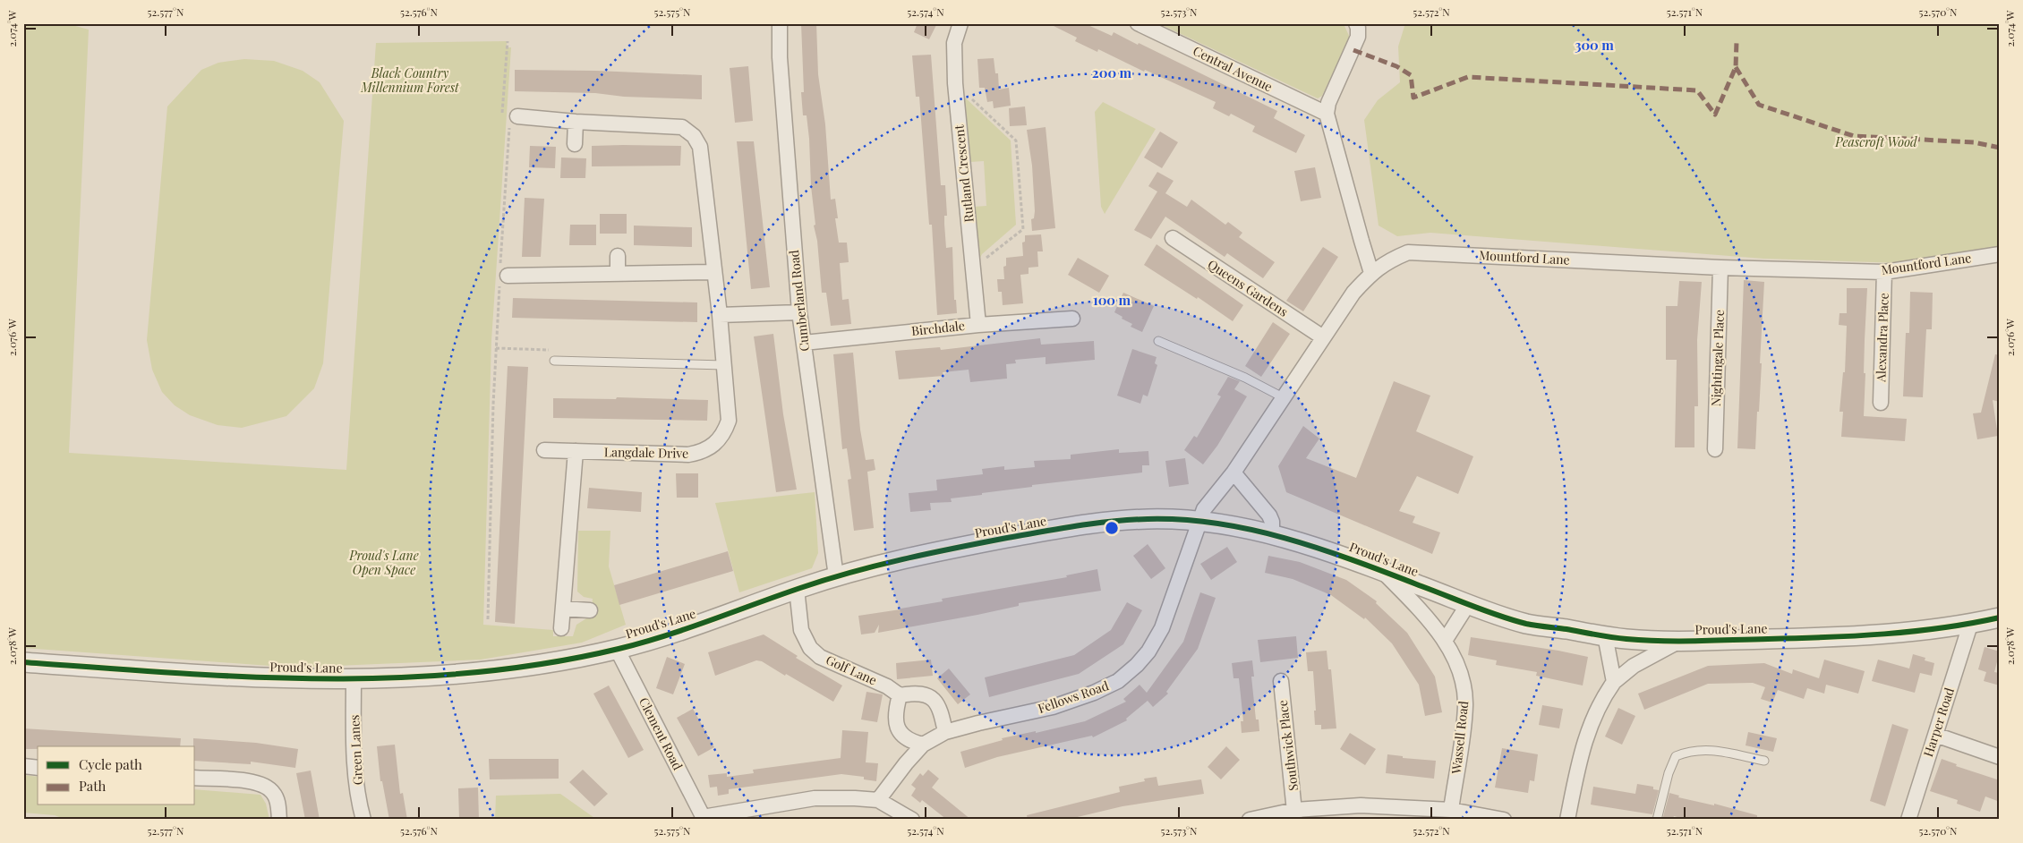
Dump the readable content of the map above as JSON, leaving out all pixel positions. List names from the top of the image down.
{
  "streets": {
    "street": [
      "Central Avenue",
      "Rutland Crescent",
      "Mountford Lane",
      "Queens Gardens",
      "Cumberland Road",
      "Birchdale",
      "Alexandra Place",
      "Nightingale Place",
      "Langdale Drive",
      "Proud's Lane",
      "Golf Lane",
      "Fellows Road",
      "Harper Road",
      "Clement Road",
      "Wassell Road",
      "Southwick Place",
      "Green Lanes"
    ]
  },
  "crossings": [
    ["Rutland Crescent", "Birchdale"],
    ["Mountford Lane", "Queens Gardens"],
    ["Mountford Lane", "Alexandra Place"],
    ["Mountford Lane", "Nightingale Place"],
    ["Mountford Lane", "Fellows Road"],
    ["Cumberland Road", "Birchdale"],
    ["Cumberland Road", "Proud's Lane"],
    ["Proud's Lane", "Golf Lane"],
    ["Proud's Lane", "Fellows Road"],
    ["Proud's Lane", "Harper Road"],
    ["Proud's Lane", "Clement Road"],
    ["Proud's Lane", "Wassell Road"],
    ["Proud's Lane", "Green Lanes"],
    ["Golf Lane", "Fellows Road"]
  ],
  "parks": ["Black Country Millennium Forest", "Peascroft Wood", "Proud's Lane Open Space"],
  "legend": ["Cycle path", "Path"],
  "coordinates": [
    "52.577°N",
    "52.576°N",
    "52.575°N",
    "52.574°N",
    "52.573°N",
    "52.572°N",
    "52.571°N",
    "52.570°N",
    "2.074°W",
    "2.076°W",
    "2.078°W"
  ],
  "rings": ["300 m", "200 m", "100 m"]
}
